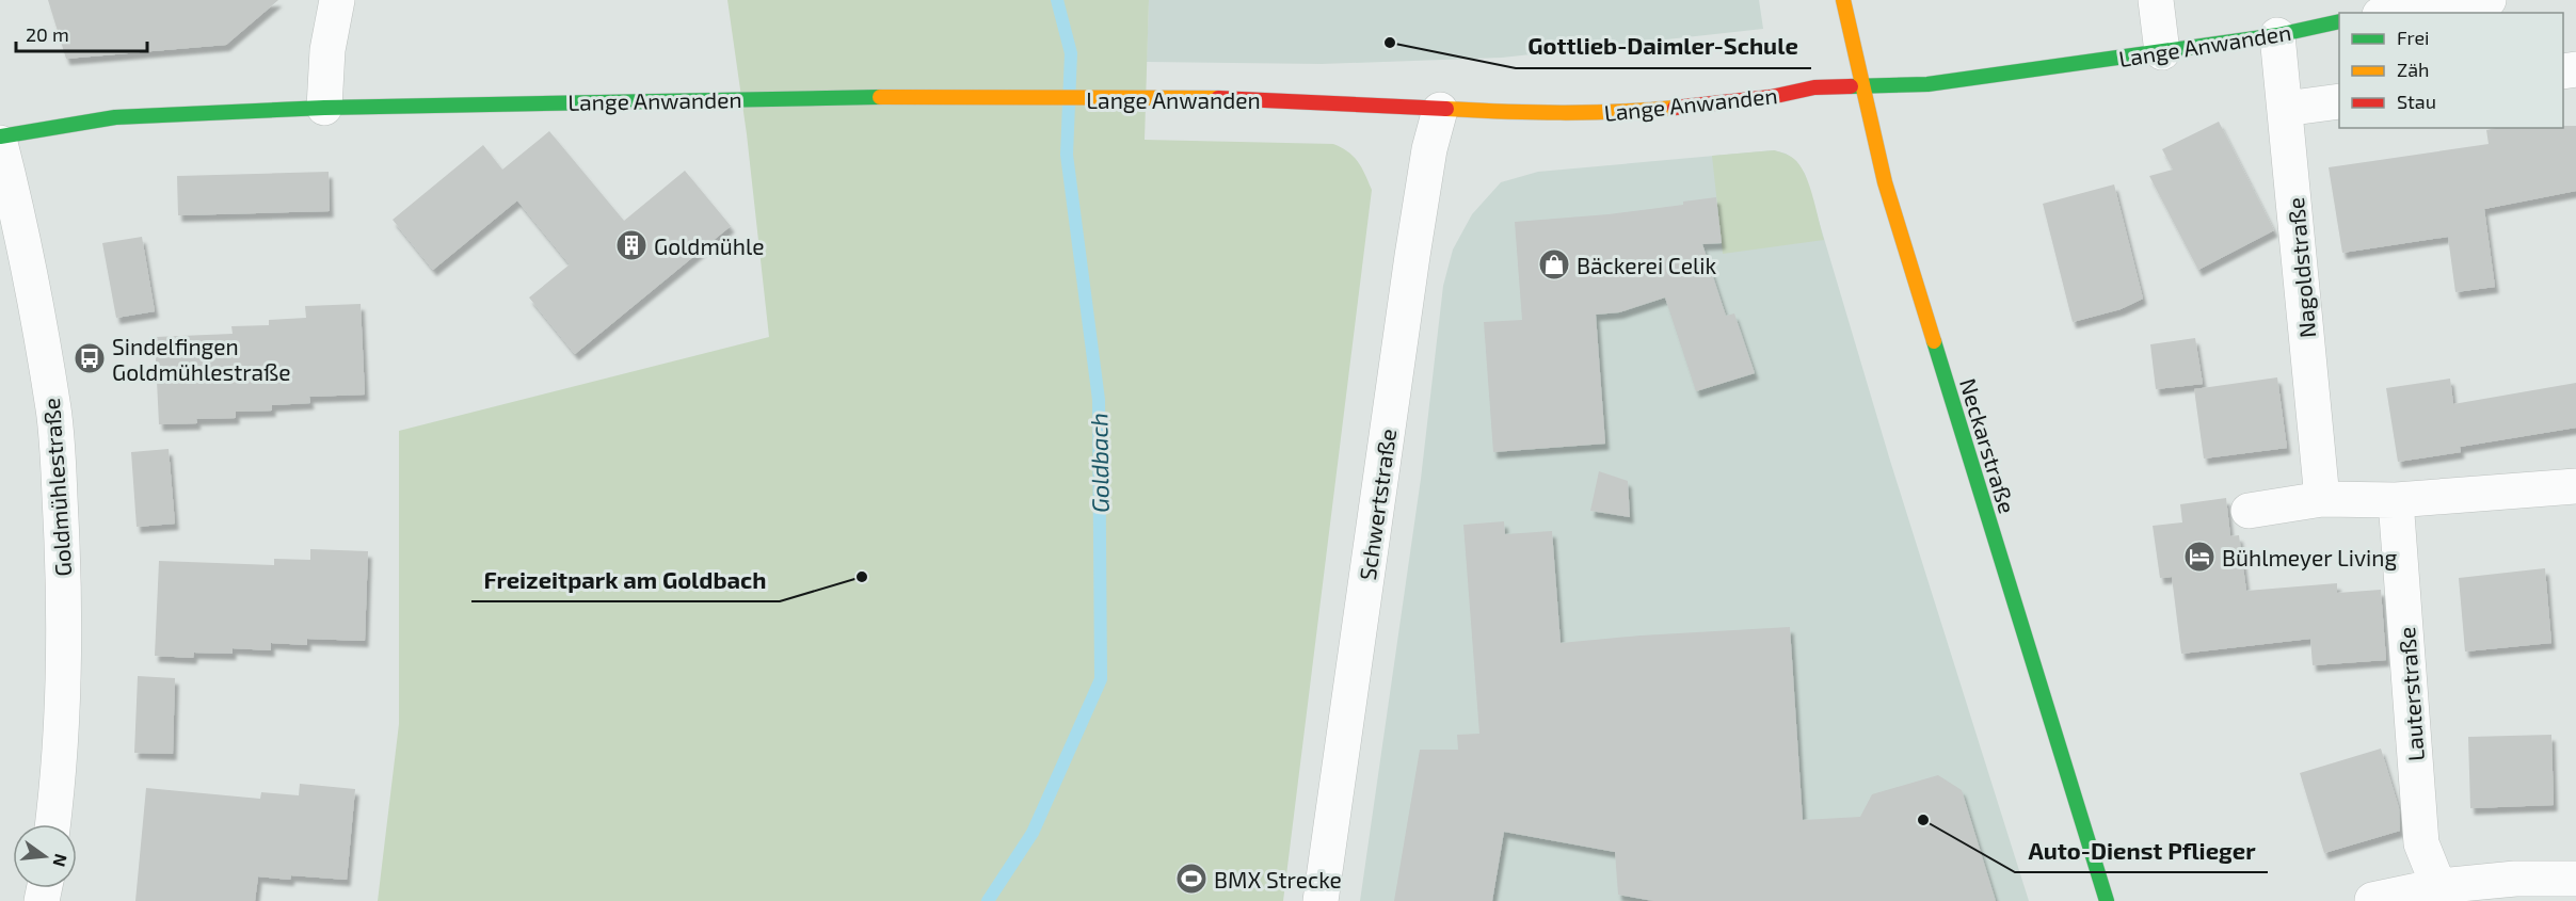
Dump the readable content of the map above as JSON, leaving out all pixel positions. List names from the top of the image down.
{
  "streets": {
    "street": [
      "Lange Anwanden",
      "Nagoldstraße",
      "Neckarstraße",
      "Goldmühlestraße",
      "Schwertstraße",
      "Lauterstraße"
    ]
  },
  "crossings": [
    ["Lange Anwanden", "Nagoldstraße"],
    ["Lange Anwanden", "Neckarstraße"],
    ["Lange Anwanden", "Schwertstraße"]
  ],
  "water": ["Goldbach"],
  "places": {
    "other": ["Gottlieb-Daimler-Schule", "Freizeitpark am Goldbach", "Auto-Dienst Pflieger"],
    "building": ["Goldmühle"],
    "shop": ["Bäckerei Celik"],
    "bus stop": ["Sindelfingen Goldmühlestraße"],
    "hotel": ["Bühlmeyer Living"],
    "sports": ["BMX Strecke"]
  },
  "legend": ["Frei", "Zäh", "Stau"],
  "scale_bar": "20 m",
  "north": "right"
}
